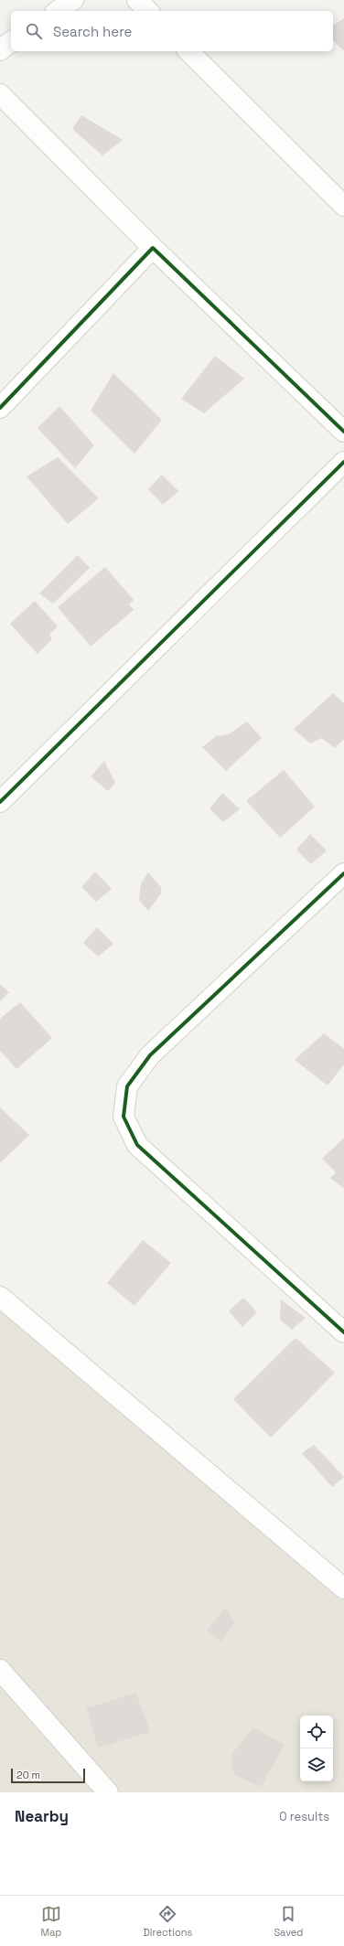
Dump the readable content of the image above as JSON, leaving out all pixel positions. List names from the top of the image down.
{
  "scale_bar": "20 m",
  "page": {
    "search": "Search here",
    "scale": "20 m",
    "heading": ["Nearby", "0 results"],
    "nav": ["Map", "Directions", "Saved"]
  }
}
